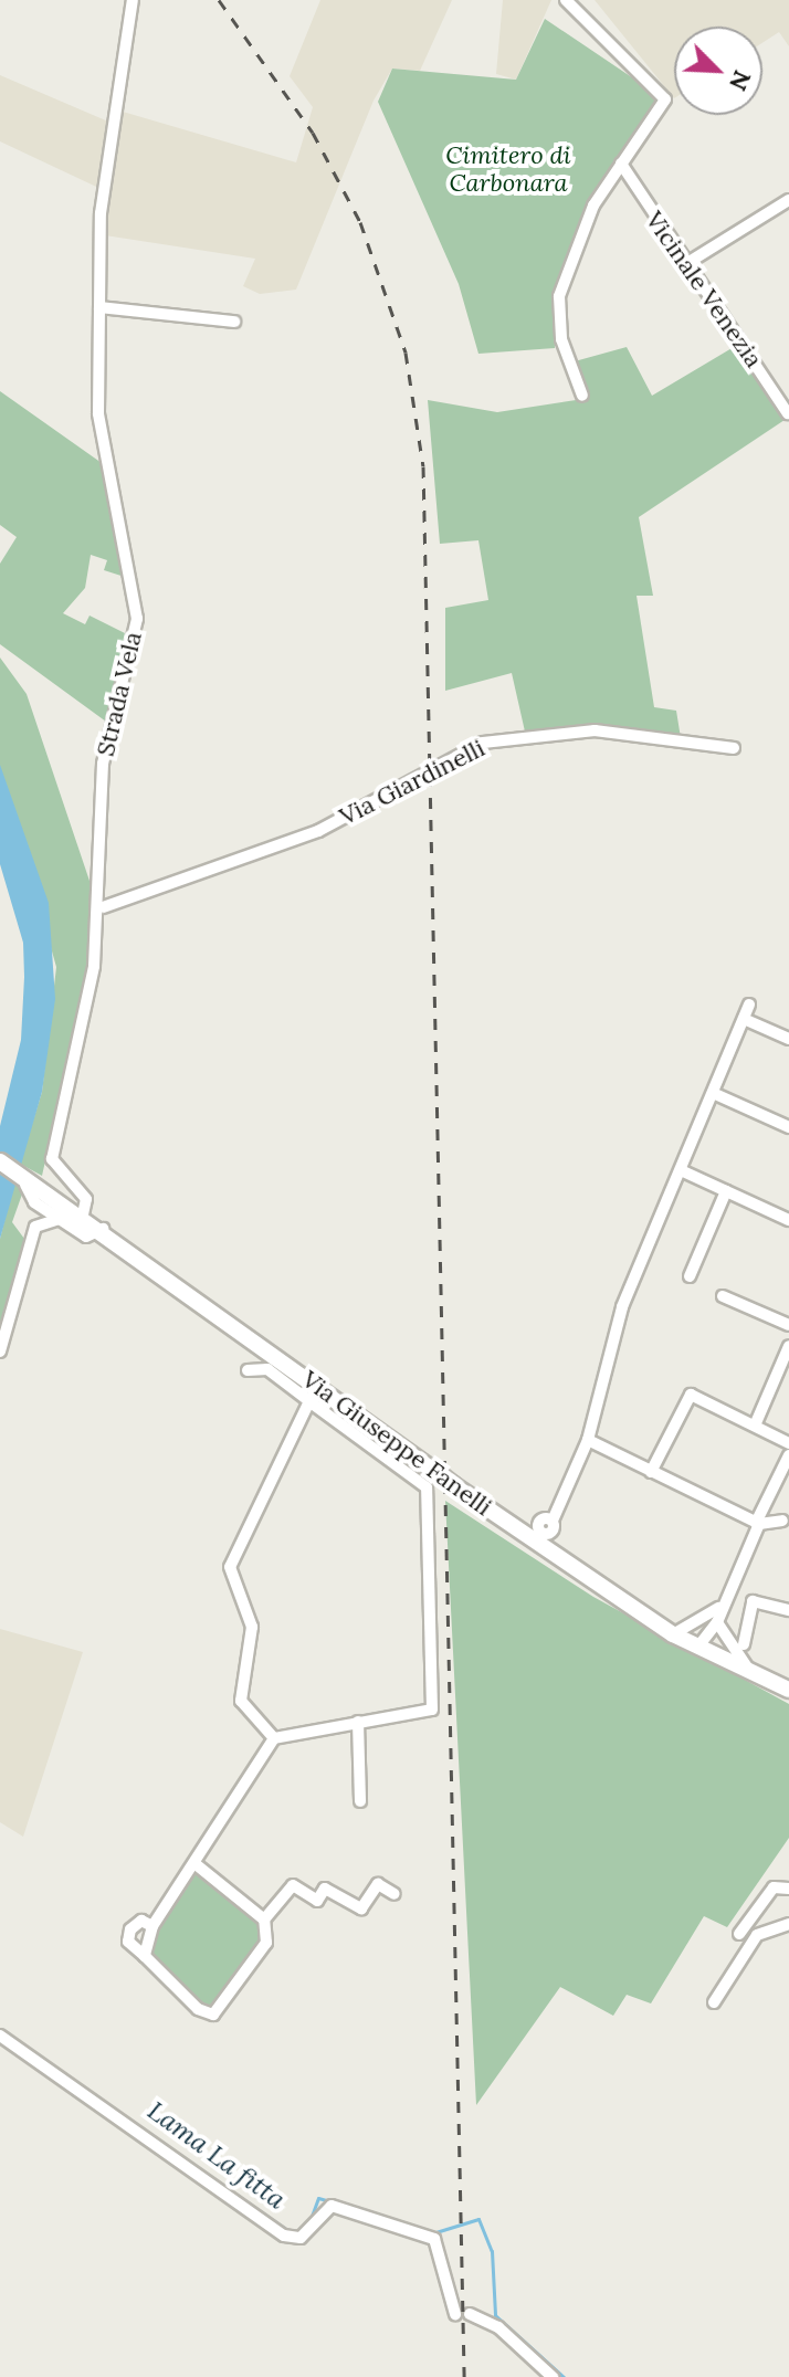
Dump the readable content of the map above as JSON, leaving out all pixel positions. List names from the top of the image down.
{
  "streets": {
    "main road": ["Via Giuseppe Fanelli"],
    "street": ["Vicinale Venezia", "Strada Vela", "Via Giardinelli"]
  },
  "crossings": [
    ["Strada Vela", "Via Giardinelli"],
    ["Strada Vela", "Via Giuseppe Fanelli"]
  ],
  "water": ["Lama La fitta"],
  "parks": ["Cimitero di Carbonara"],
  "north": "bottom right"
}
